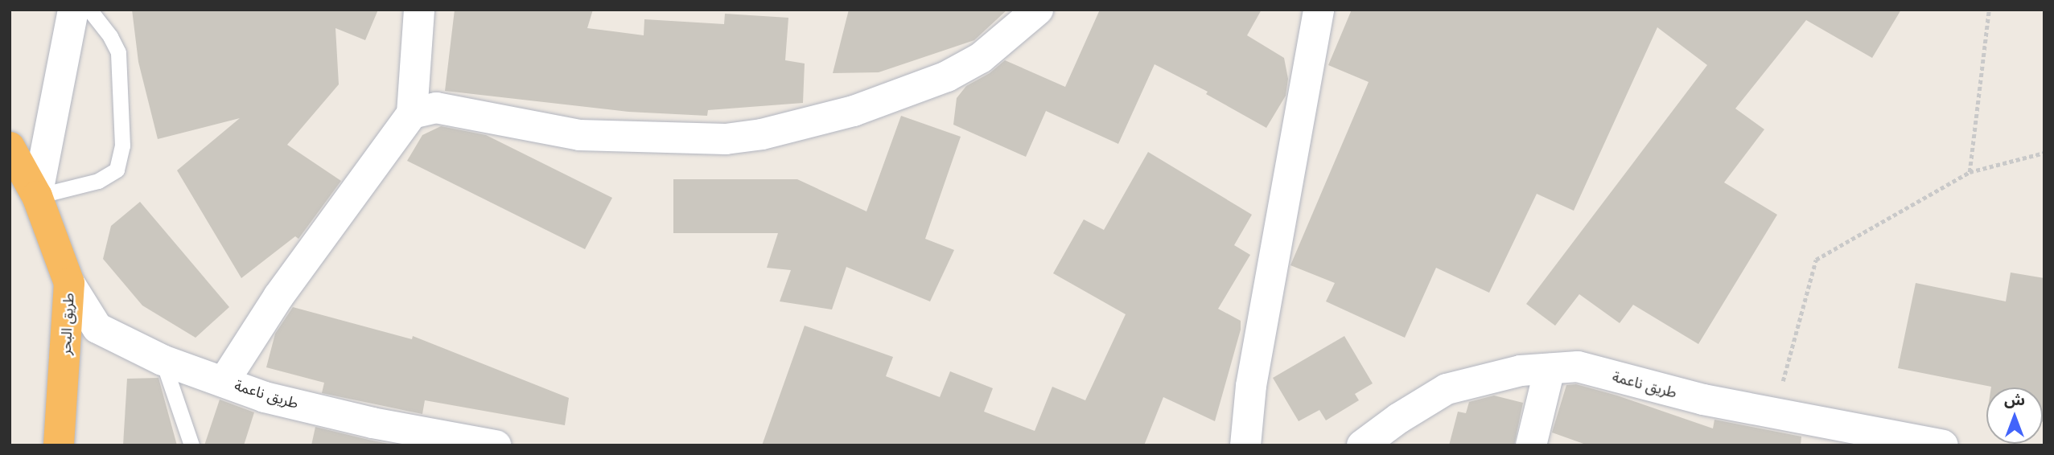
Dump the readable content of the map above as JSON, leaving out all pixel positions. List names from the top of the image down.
{
  "streets": {
    "highway": ["طريق البحر"],
    "street": ["طريق ناعمة"]
  },
  "crossings": [
    ["طريق البحر", "طريق ناعمة"]
  ],
  "north": "top"
}
